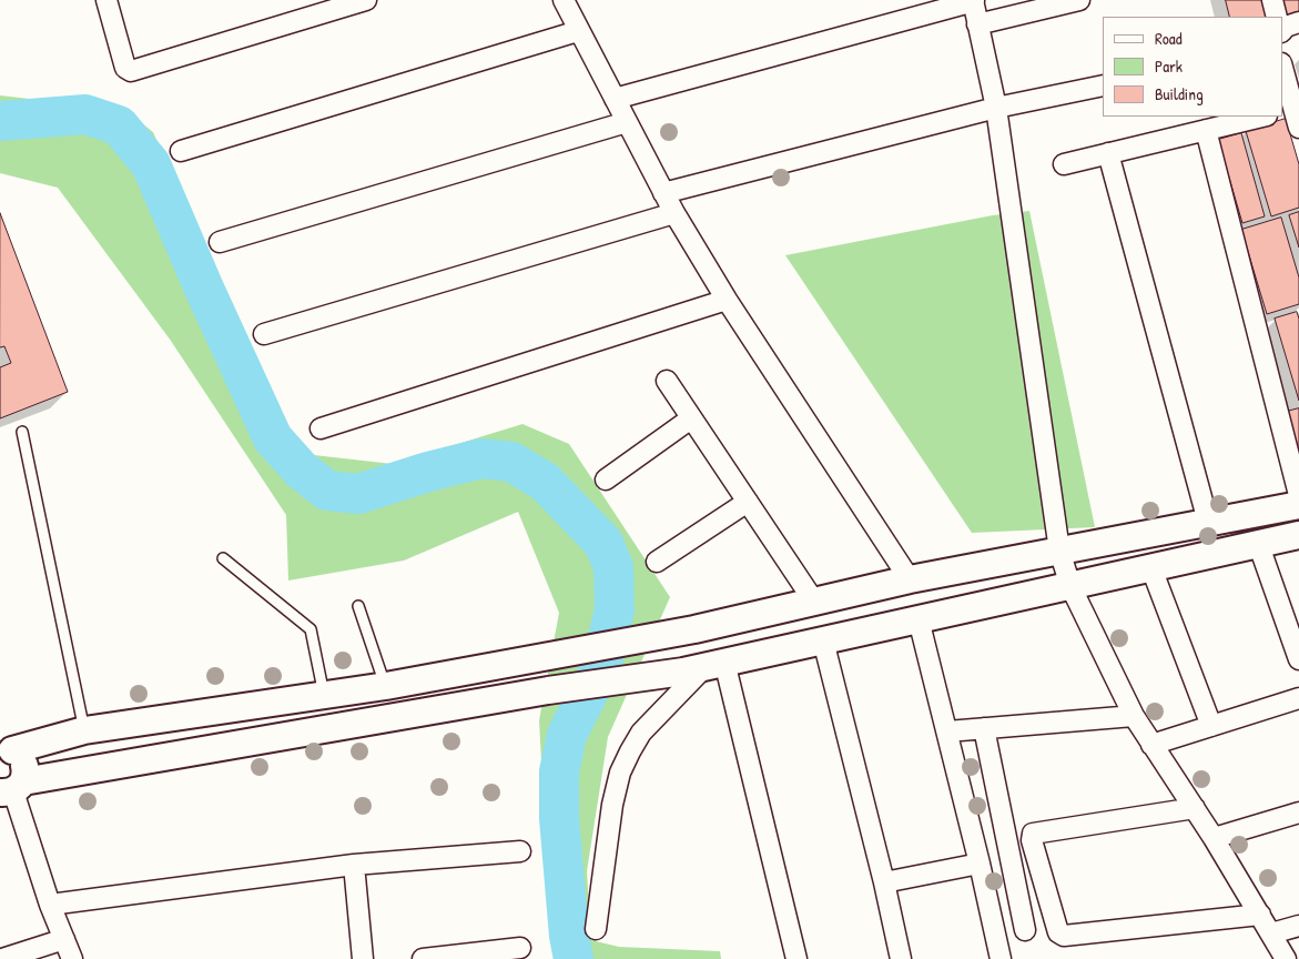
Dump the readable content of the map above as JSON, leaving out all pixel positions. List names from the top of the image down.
{
  "legend": ["Road", "Park", "Building"]
}
